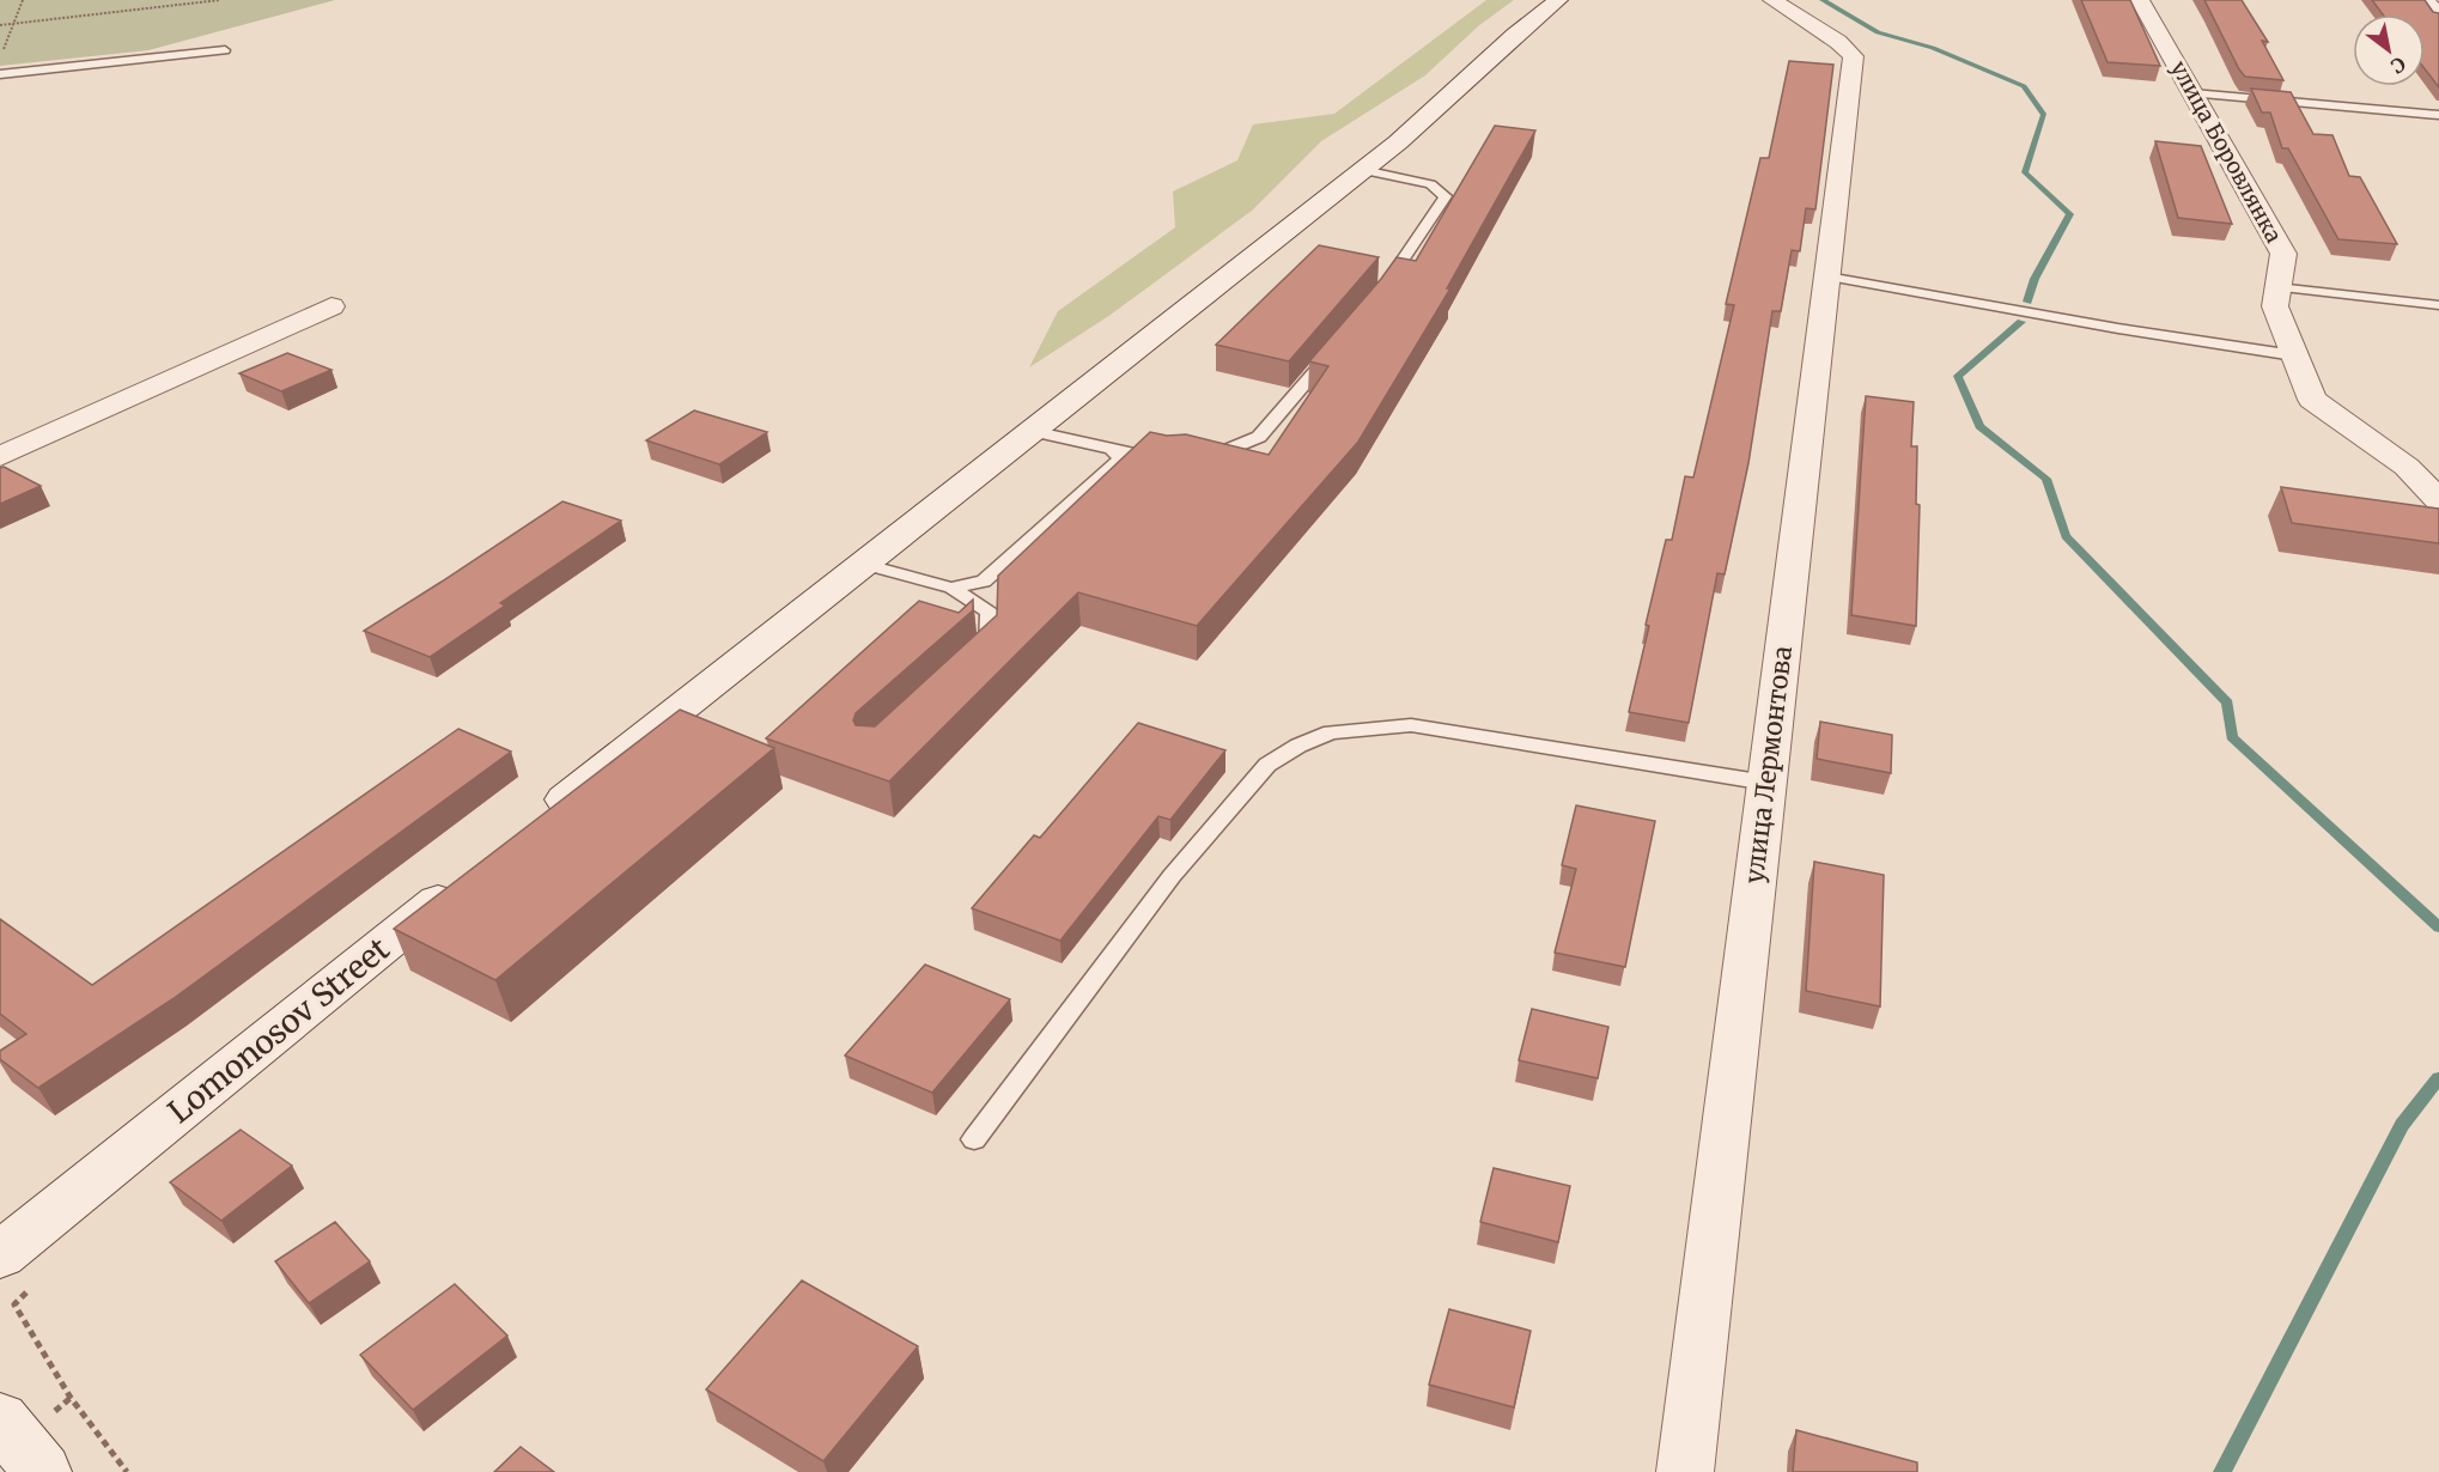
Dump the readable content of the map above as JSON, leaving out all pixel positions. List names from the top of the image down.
{
  "streets": {
    "main road": ["Lomonosov Street"],
    "street": ["улица Боровлянка", "улица Лермонтова"]
  },
  "north": "bottom right"
}
